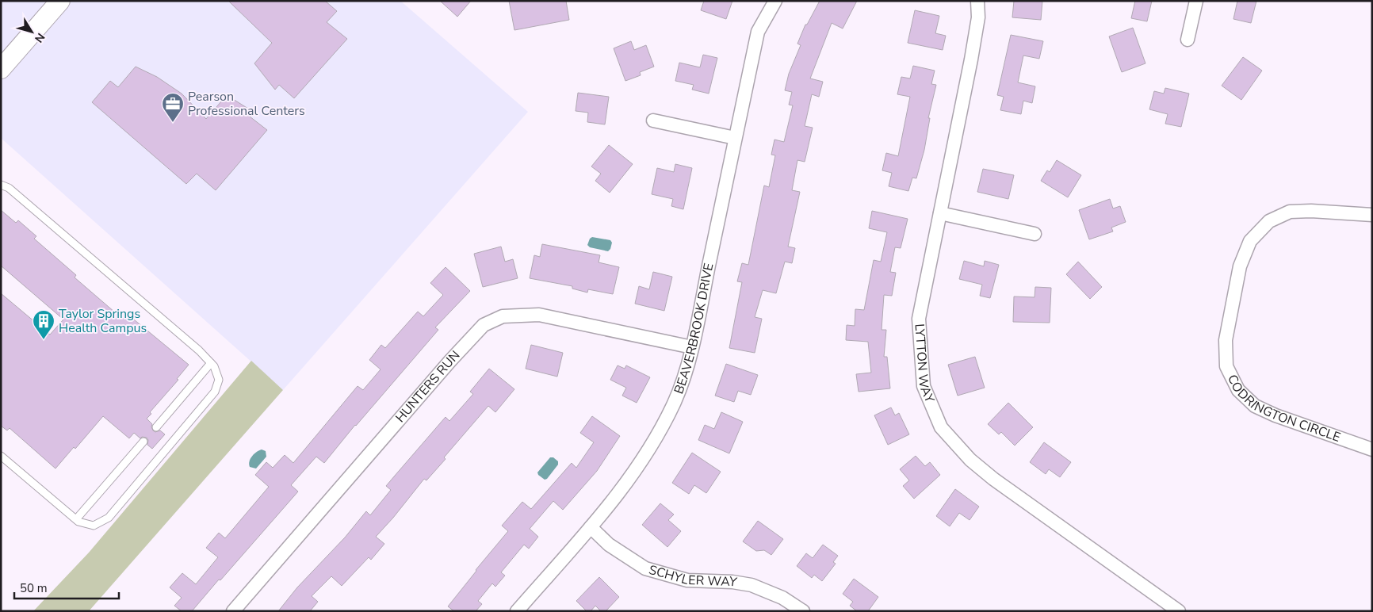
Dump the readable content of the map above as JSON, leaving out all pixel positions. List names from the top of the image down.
{
  "streets": {
    "street": [
      "BEAVERBROOK DRIVE",
      "LYTTON WAY",
      "HUNTERS RUN",
      "CODRINGTON CIRCLE",
      "SCHYLER WAY"
    ]
  },
  "crossings": [
    ["BEAVERBROOK DRIVE", "HUNTERS RUN"],
    ["BEAVERBROOK DRIVE", "SCHYLER WAY"]
  ],
  "places": {
    "office": ["Pearson Professional Centers"],
    "building": ["Taylor Springs Health Campus"]
  },
  "scale_bar": "50 m",
  "north": "bottom right"
}
